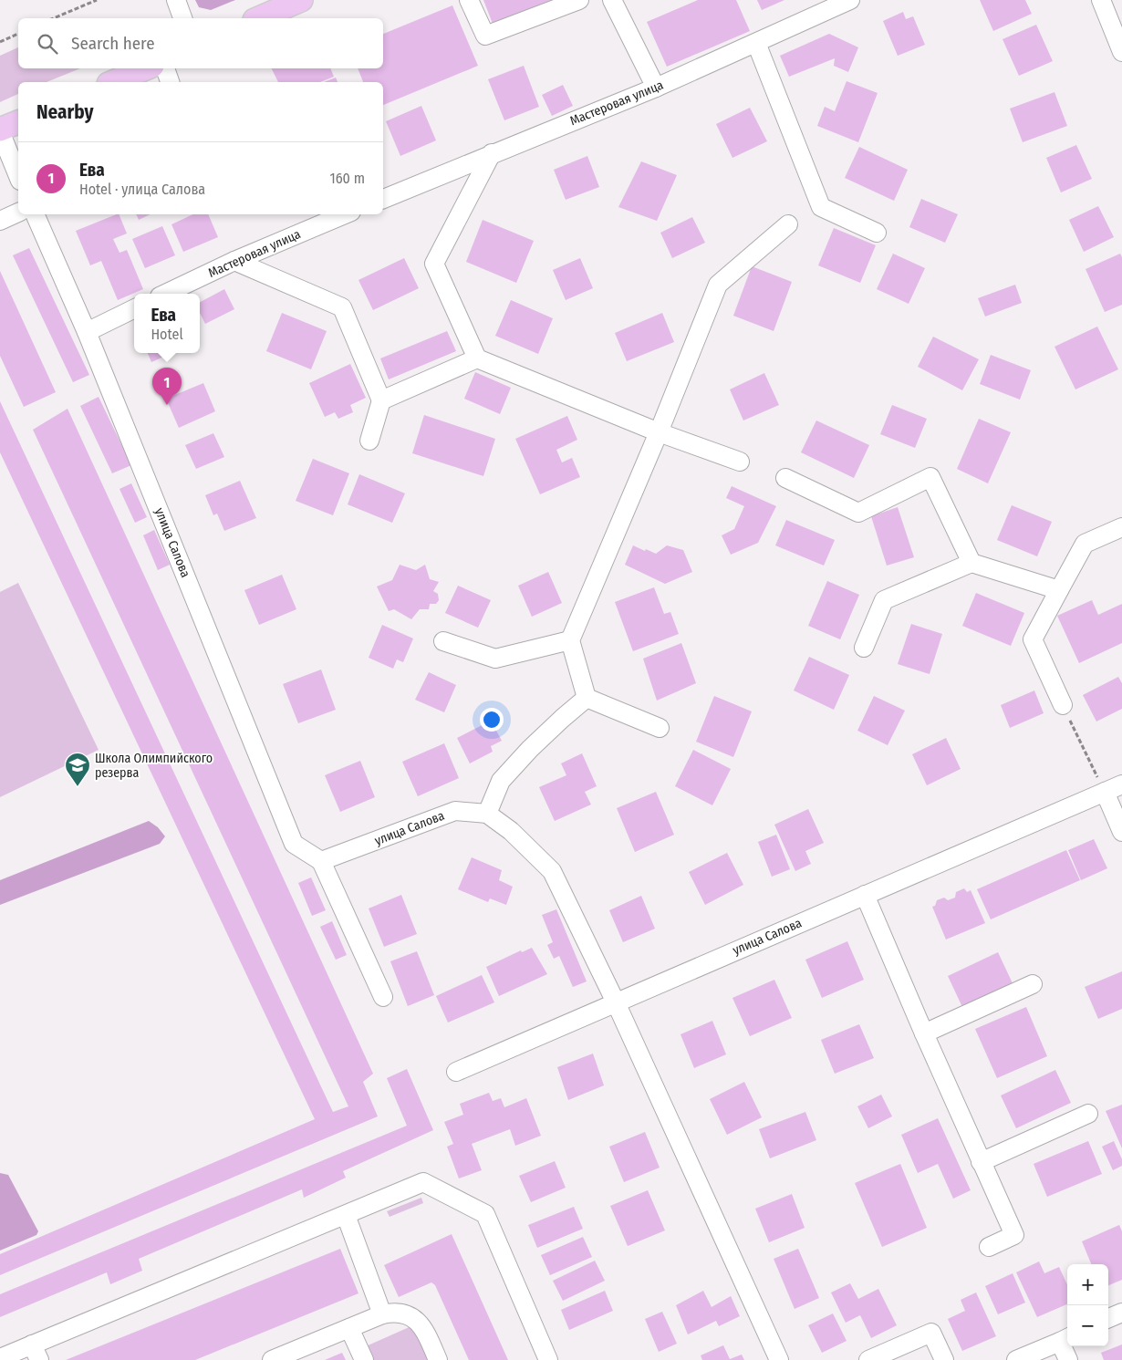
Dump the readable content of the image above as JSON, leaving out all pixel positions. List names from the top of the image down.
{
  "streets": {
    "street": ["Мастеровая улица", "улица Салова"]
  },
  "places": {
    "school or university": ["Школа Олимпийского резерва"]
  },
  "page": {
    "search": "Search here",
    "heading": "Nearby",
    "list": [
      {
        "mark": "1",
        "name": "Ева",
        "note": "Hotel · улица Салова",
        "value": "160 m"
      }
    ],
    "popup": ["Ева", "Hotel"],
    "pins": "1",
    "map_buttons": ["+", "−"]
  }
}
